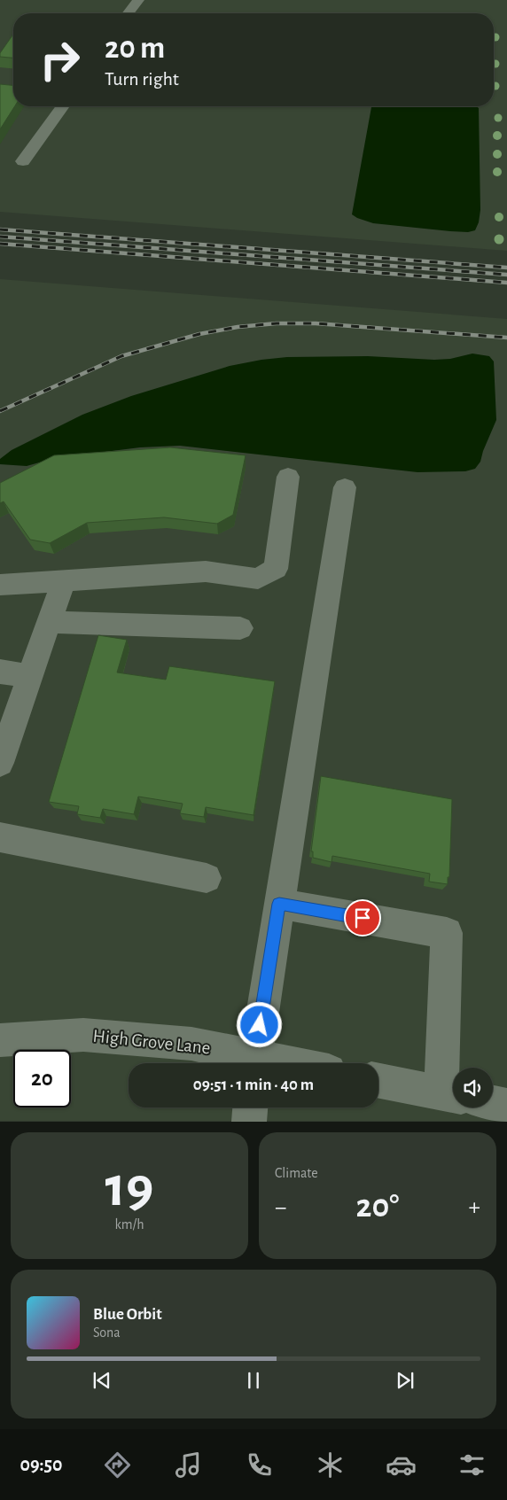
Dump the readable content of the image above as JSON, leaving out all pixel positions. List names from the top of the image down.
{
  "streets": {
    "street": ["High Grove Lane"]
  },
  "page": {
    "turn": ["20 m", "Turn right"],
    "limit": "20",
    "trip": "09:51 · 1 min · 40 m",
    "tile": [
      ["19", "km/h"],
      "Climate"
    ],
    "heat": ["−", "20°", "+"],
    "song": ["Blue Orbit", "Sona"],
    "tabs": "09:50"
  }
}
